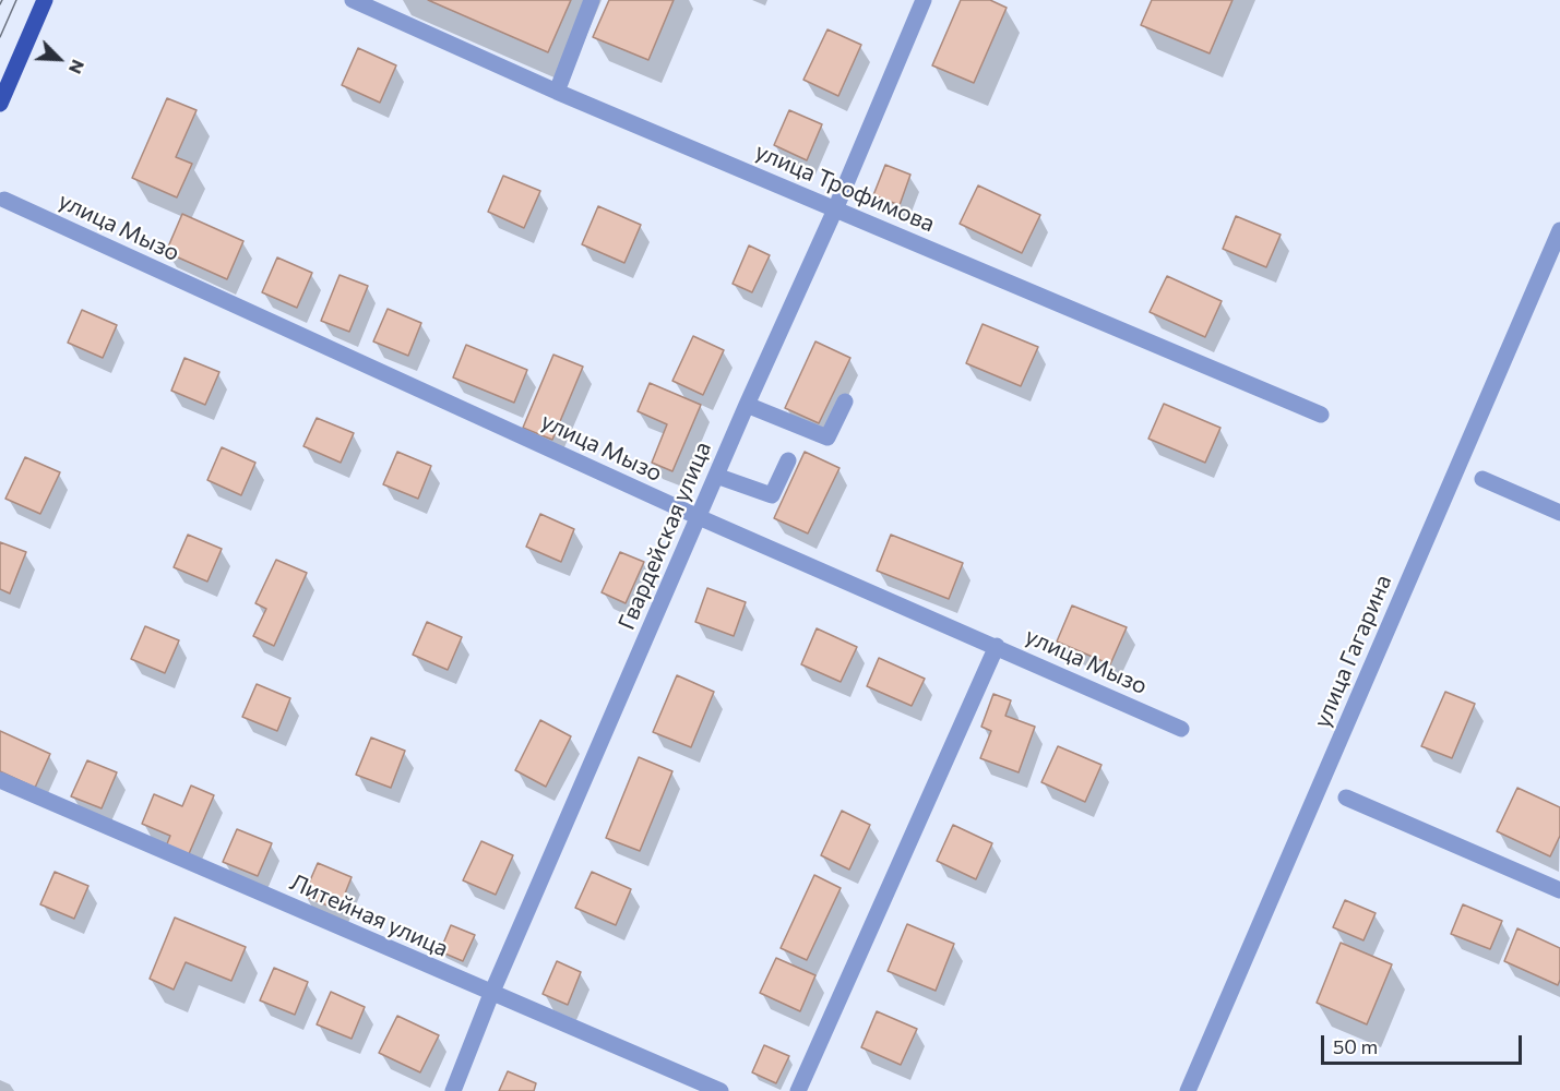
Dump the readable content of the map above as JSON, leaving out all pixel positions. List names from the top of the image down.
{
  "streets": {
    "street": [
      "улица Трофимова",
      "улица Мызо",
      "Гвардейская улица",
      "улица Гагарина",
      "Литейная улица"
    ]
  },
  "crossings": [
    ["улица Трофимова", "Гвардейская улица"],
    ["улица Мызо", "Гвардейская улица"],
    ["Гвардейская улица", "Литейная улица"]
  ],
  "scale_bar": "50 m",
  "north": "bottom right"
}
